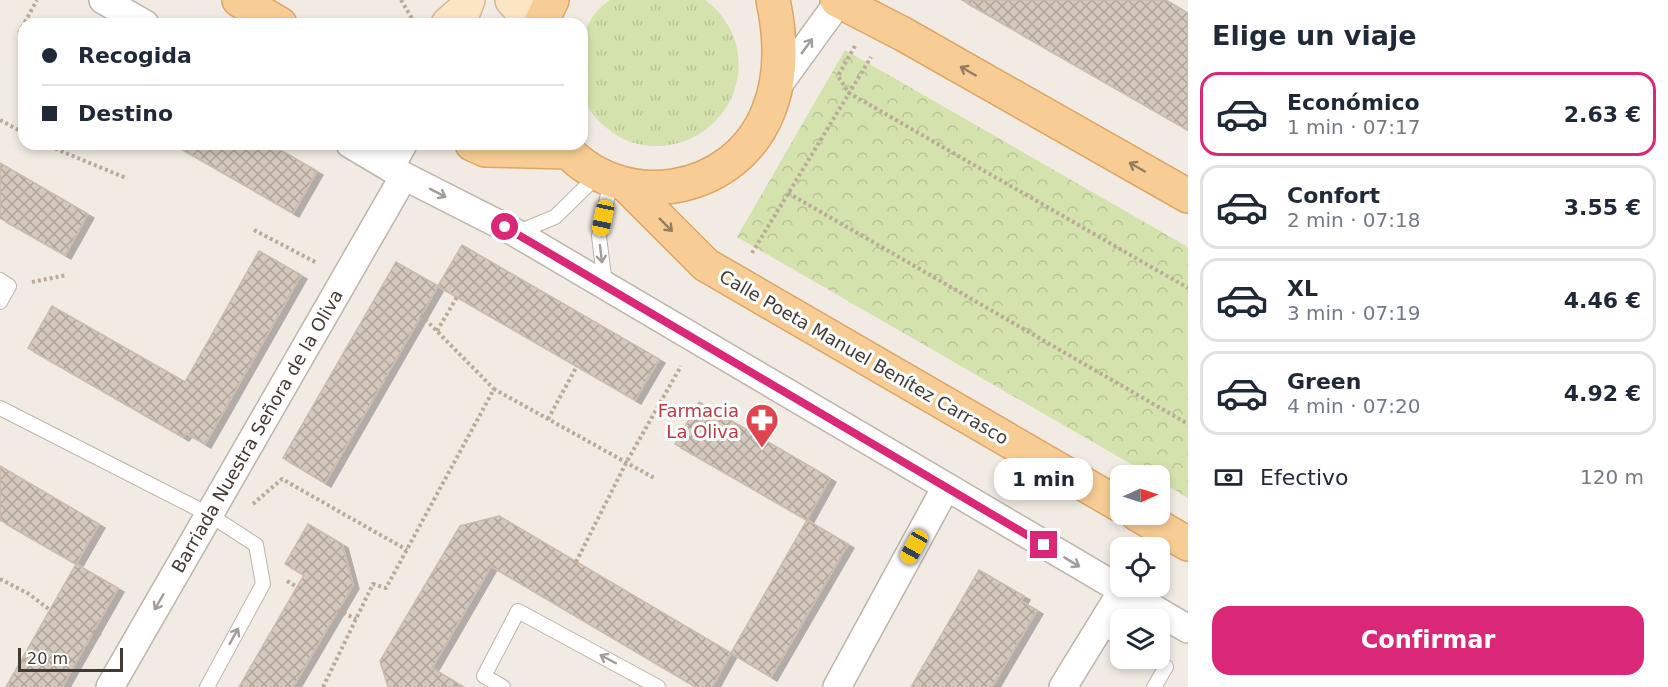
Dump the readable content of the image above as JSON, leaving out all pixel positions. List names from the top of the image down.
{
  "streets": {
    "main road": ["Calle Poeta Manuel Benítez Carrasco"],
    "street": ["Barriada Nuestra Señora de la Oliva"]
  },
  "one_way": ["Calle Poeta Manuel Benítez Carrasco"],
  "places": {
    "pharmacy": ["Farmacia La Oliva"]
  },
  "scale_bar": "20 m",
  "north": "right",
  "page": {
    "heading": "Elige un viaje",
    "banner": ["Recogida", "Destino"],
    "list": [
      {
        "name": "Económico",
        "note": "1 min · 07:17",
        "value": "2.63 €"
      },
      {
        "name": "Confort",
        "note": "2 min · 07:18",
        "value": "3.55 €"
      },
      {
        "name": "XL",
        "note": "3 min · 07:19",
        "value": "4.46 €"
      },
      {
        "name": "Green",
        "note": "4 min · 07:20",
        "value": "4.92 €"
      }
    ],
    "pay": ["Efectivo", "120 m"],
    "bubble": "1 min",
    "buttons": "Confirmar",
    "scale": "20 m"
  }
}
